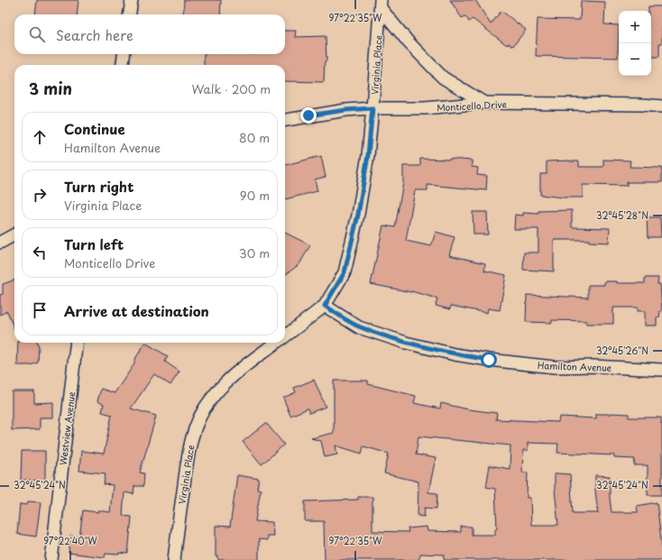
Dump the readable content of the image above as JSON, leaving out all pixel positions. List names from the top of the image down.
{
  "streets": {
    "street": [
      "Virginia Place",
      "Monticello Drive",
      "Hamilton Avenue",
      "Westview Avenue"
    ]
  },
  "crossings": [
    ["Virginia Place", "Monticello Drive"],
    ["Virginia Place", "Hamilton Avenue"]
  ],
  "page": {
    "map_buttons": ["+", "−"],
    "search": "Search here",
    "heading": ["3 min", "Walk · 200 m"],
    "list": [
      ["Continue", "Hamilton Avenue", "80 m"],
      ["Turn right", "Virginia Place", "90 m"],
      ["Turn left", "Monticello Drive", "30 m"],
      "Arrive at destination"
    ]
  },
  "coordinates": [
    "97°22'35\"W",
    "32°45'28\"N",
    "32°45'26\"N",
    "32°45'24\"N",
    "97°22'40\"W"
  ]
}
